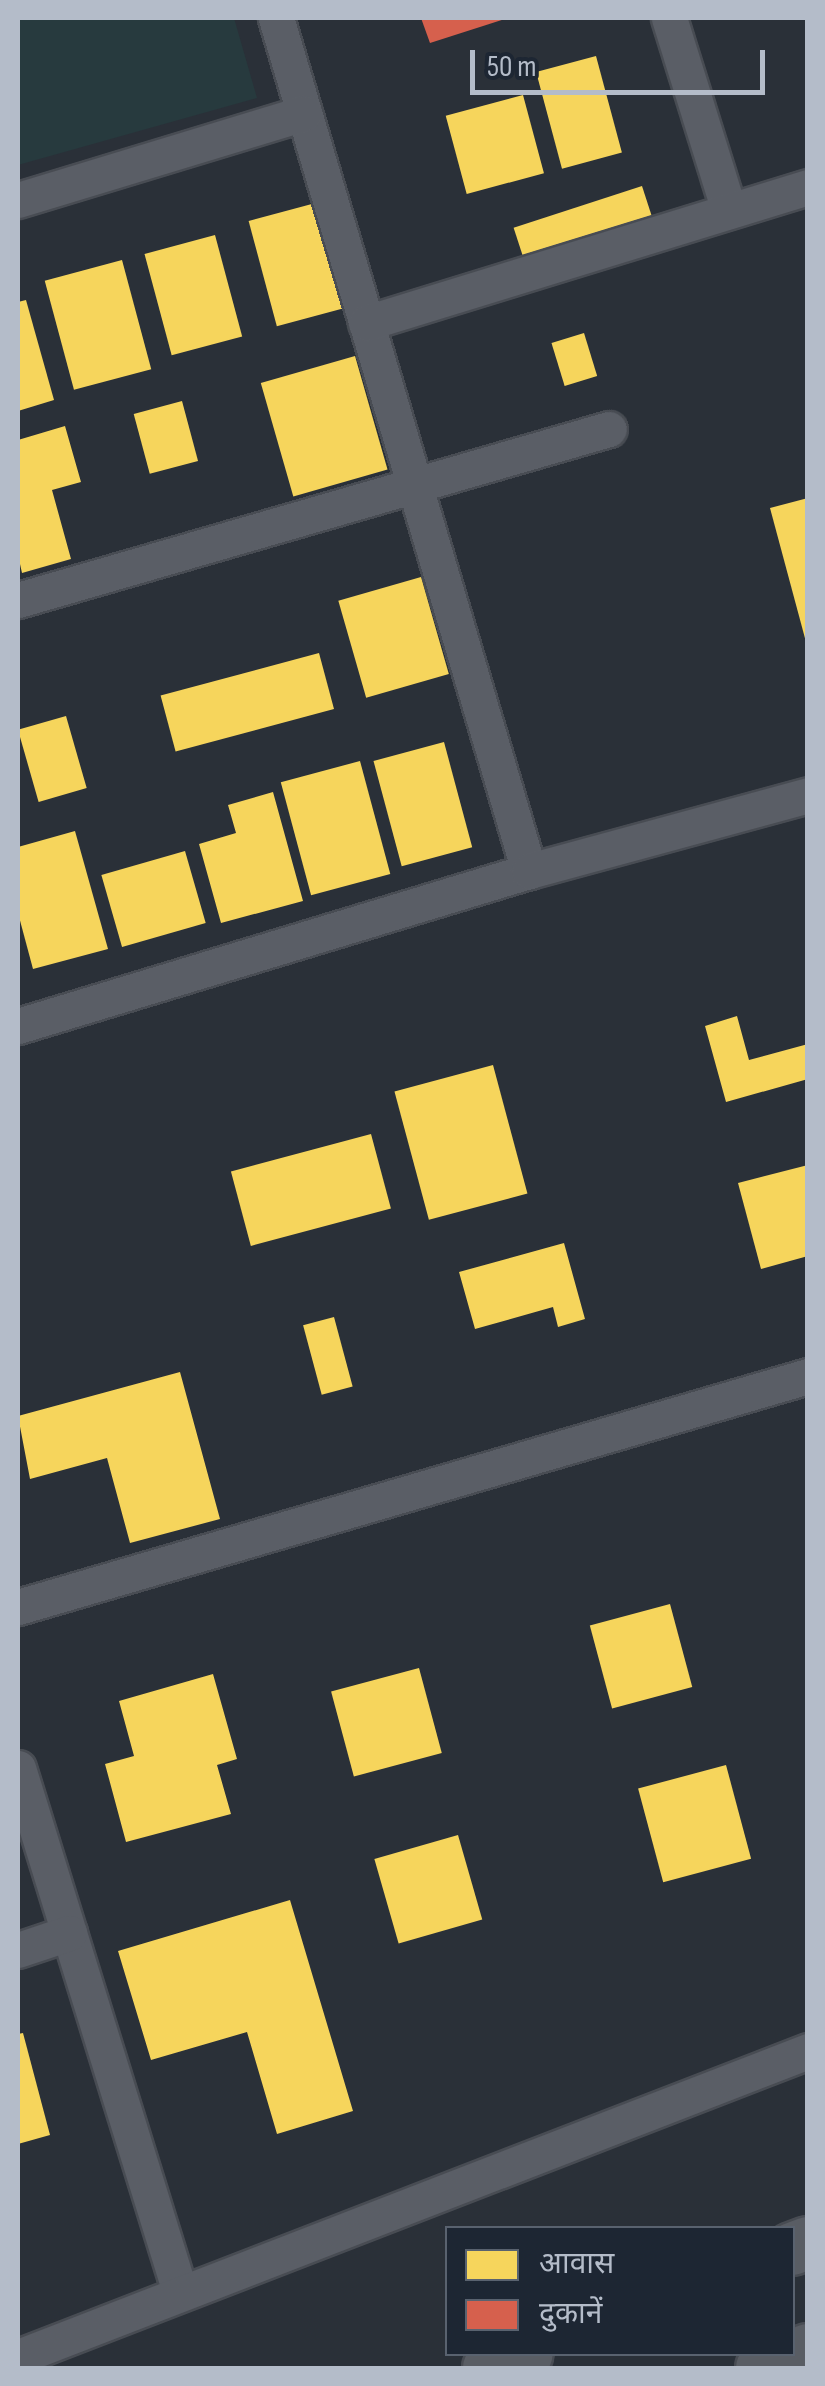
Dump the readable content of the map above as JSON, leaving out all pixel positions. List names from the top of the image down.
{
  "legend": ["आवास", "दुकानें"],
  "scale_bar": "50 m"
}
